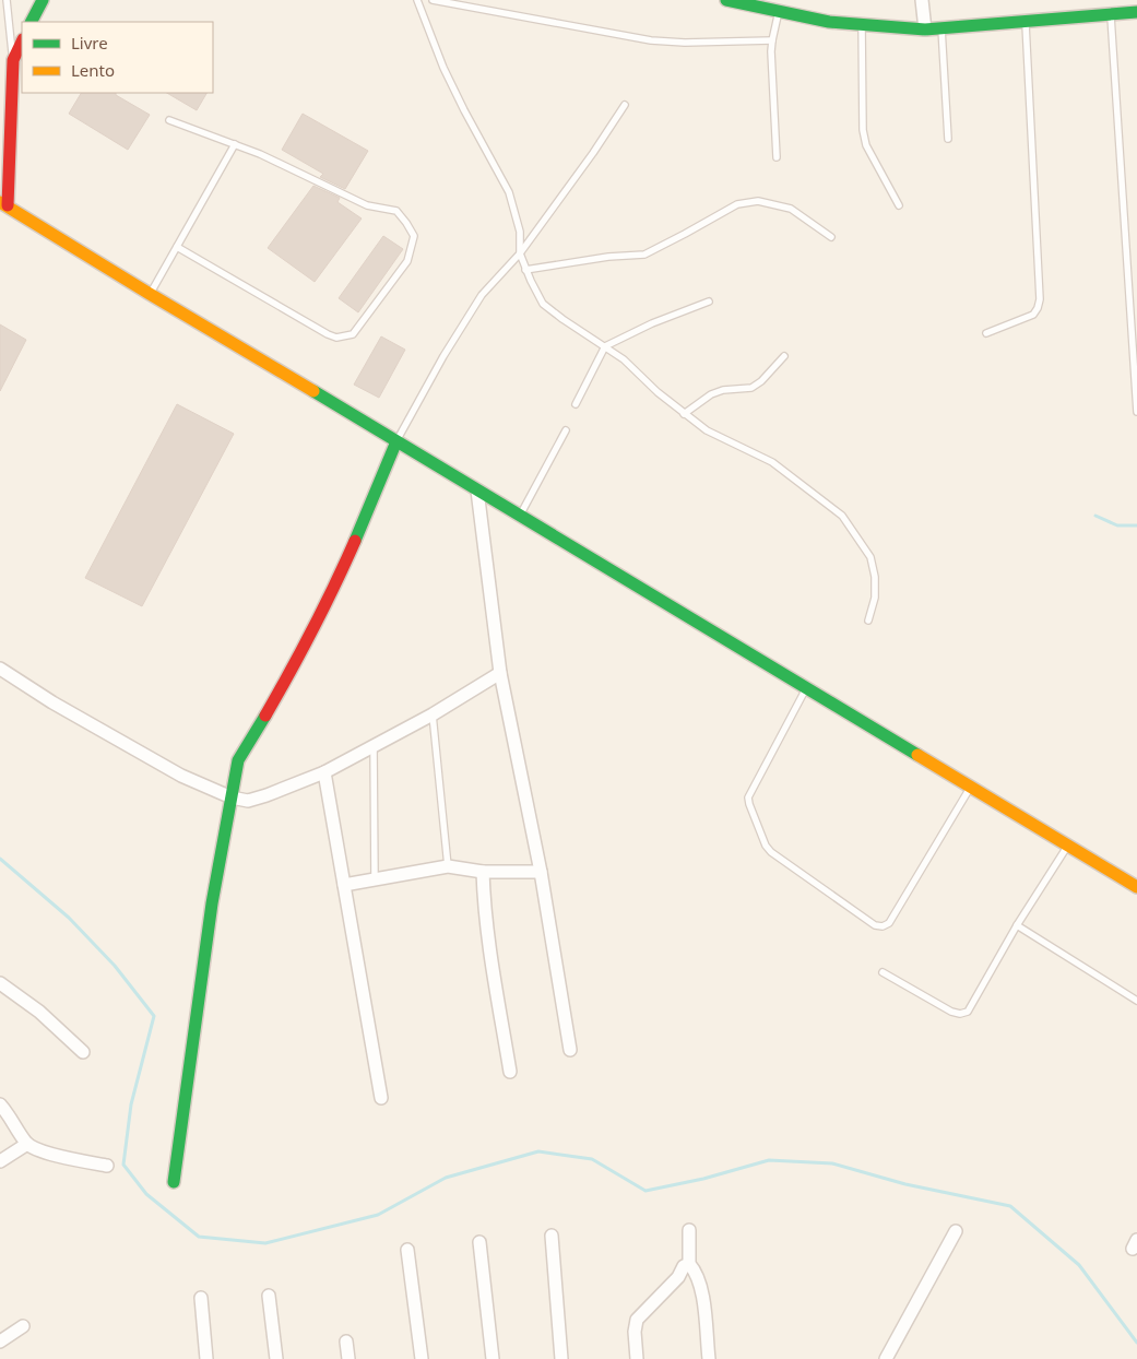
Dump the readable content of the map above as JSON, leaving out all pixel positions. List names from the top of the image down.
{
  "legend": ["Livre", "Lento"]
}
